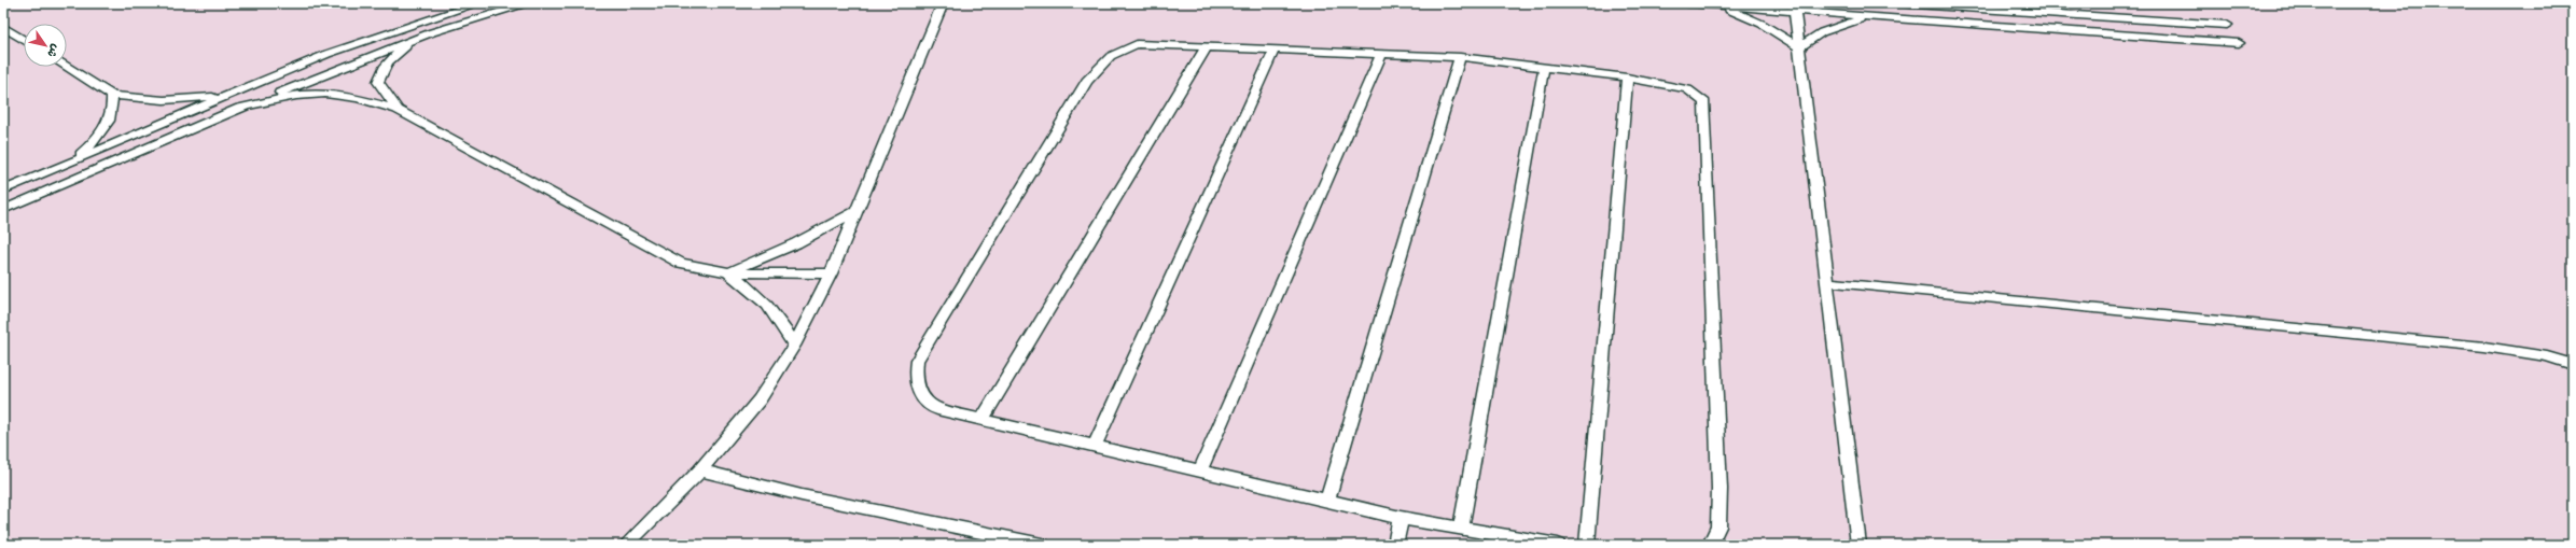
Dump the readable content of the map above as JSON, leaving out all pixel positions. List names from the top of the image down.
{
  "north": "bottom right"
}
